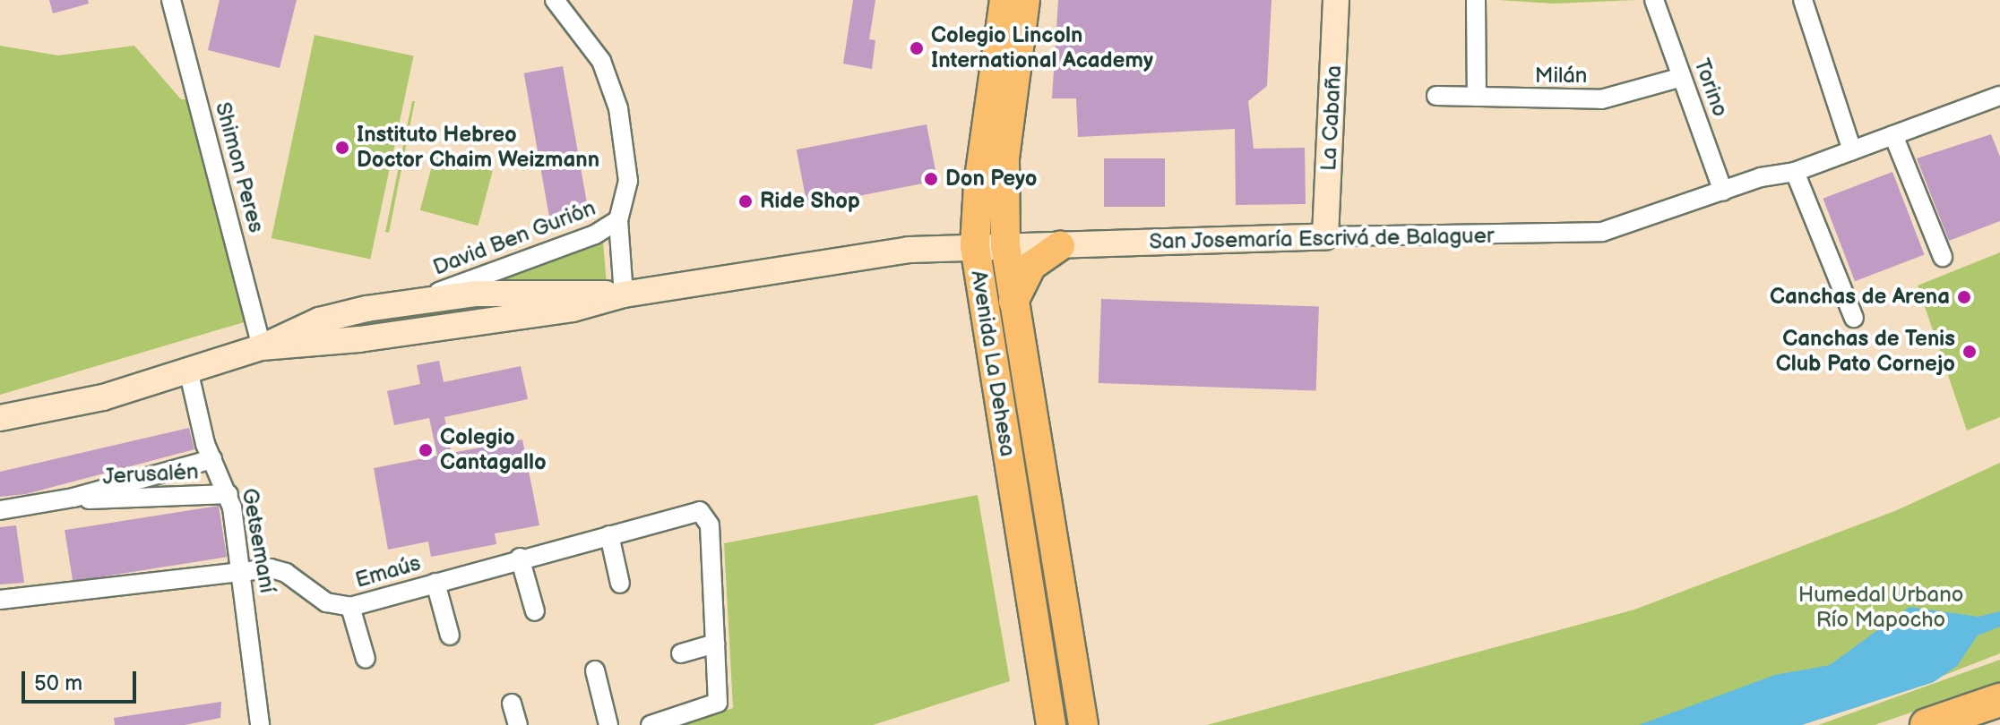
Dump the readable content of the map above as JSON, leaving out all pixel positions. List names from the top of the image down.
{
  "streets": {
    "main road": ["Avenida La Dehesa"],
    "street": [
      "Milán",
      "Torino",
      "La Cabaña",
      "Shimon Peres",
      "David Ben Gurión",
      "San Josemaría Escrivá de Balaguer",
      "Jerusalén",
      "Getsemaní",
      "Emaús"
    ]
  },
  "crossings": [
    ["Milán", "Torino"],
    ["Torino", "San Josemaría Escrivá de Balaguer"],
    ["La Cabaña", "San Josemaría Escrivá de Balaguer"],
    ["Shimon Peres", "San Josemaría Escrivá de Balaguer"],
    ["David Ben Gurión", "San Josemaría Escrivá de Balaguer"],
    ["San Josemaría Escrivá de Balaguer", "Avenida La Dehesa"],
    ["San Josemaría Escrivá de Balaguer", "Getsemaní"],
    ["Jerusalén", "Getsemaní"],
    ["Getsemaní", "Emaús"]
  ],
  "parks": ["Humedal Urbano Río Mapocho"],
  "places": [
    "Colegio Lincoln International Academy",
    "Instituto Hebreo Doctor Chaim Weizmann",
    "Don Peyo",
    "Ride Shop",
    "Canchas de Arena",
    "Canchas de Tenis Club Pato Cornejo",
    "Colegio Cantagallo"
  ],
  "scale_bar": "50 m"
}
